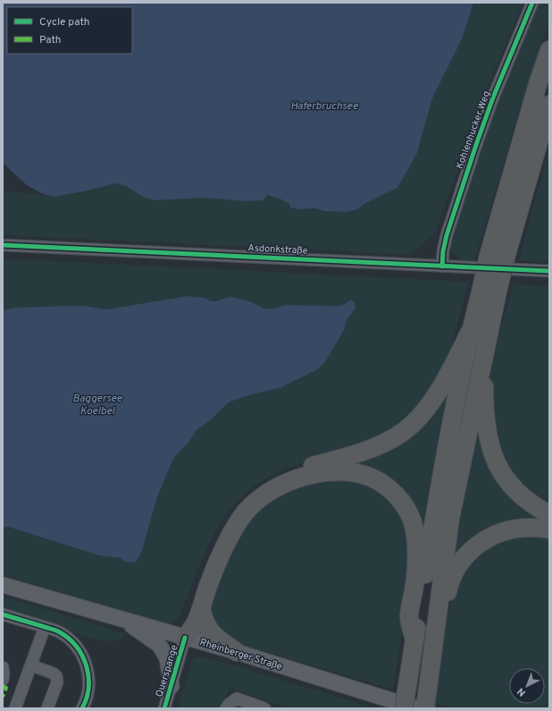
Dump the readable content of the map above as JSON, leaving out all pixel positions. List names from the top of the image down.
{
  "streets": {
    "main road": ["Rheinberger Straße"],
    "street": ["Kohlenhucker Weg", "Asdonkstraße", "Querspange"]
  },
  "crossings": [
    ["Kohlenhucker Weg", "Asdonkstraße"],
    ["Rheinberger Straße", "Querspange"]
  ],
  "water": ["Haferbruchsee", "Baggersee Koelbel"],
  "legend": ["Cycle path", "Path"],
  "north": "bottom left"
}
